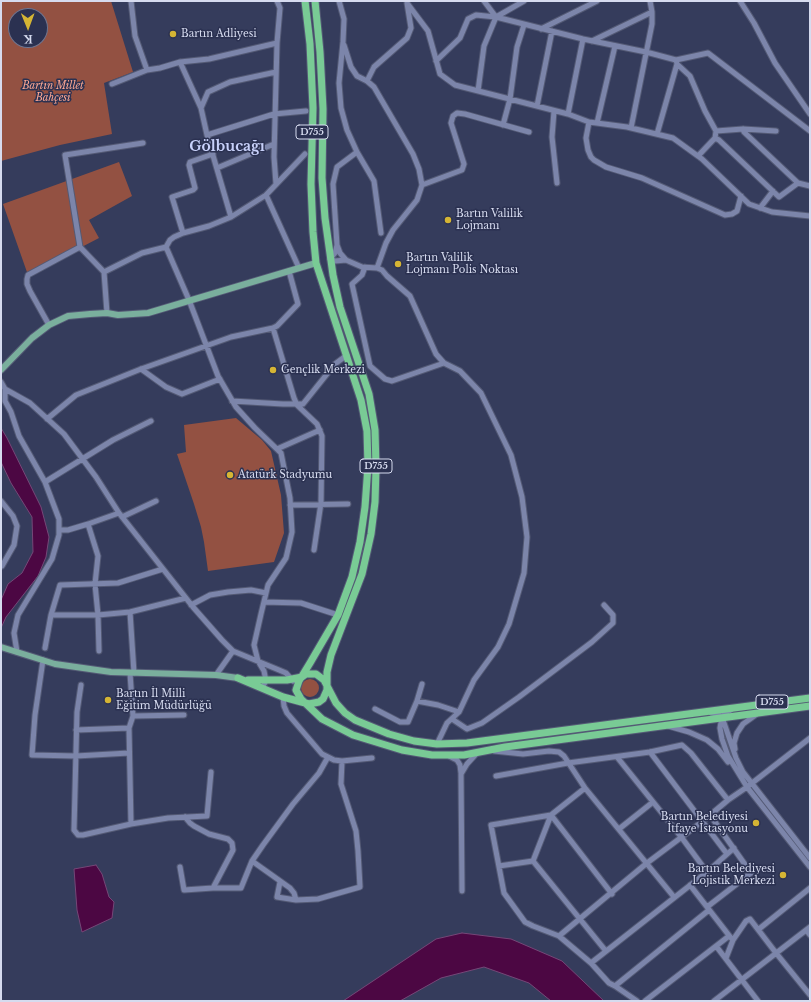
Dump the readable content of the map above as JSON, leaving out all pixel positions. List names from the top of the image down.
{
  "streets": {
    "highway": ["D755"]
  },
  "districts": ["Gölbucağı"],
  "parks": ["Bartın Millet Bahçesi"],
  "places": [
    "Bartın Adliyesi",
    "Bartın Valilik Lojmanı",
    "Bartın Valilik Lojmanı Polis Noktası",
    "Gençlik Merkezi",
    "Atatürk Stadyumu",
    "Bartın İl Milli Eğitim Müdürlüğü",
    "Bartın Belediyesi İtfaye İstasyonu",
    "Bartın Belediyesi Lojistik Merkezi"
  ],
  "north": "bottom"
}
